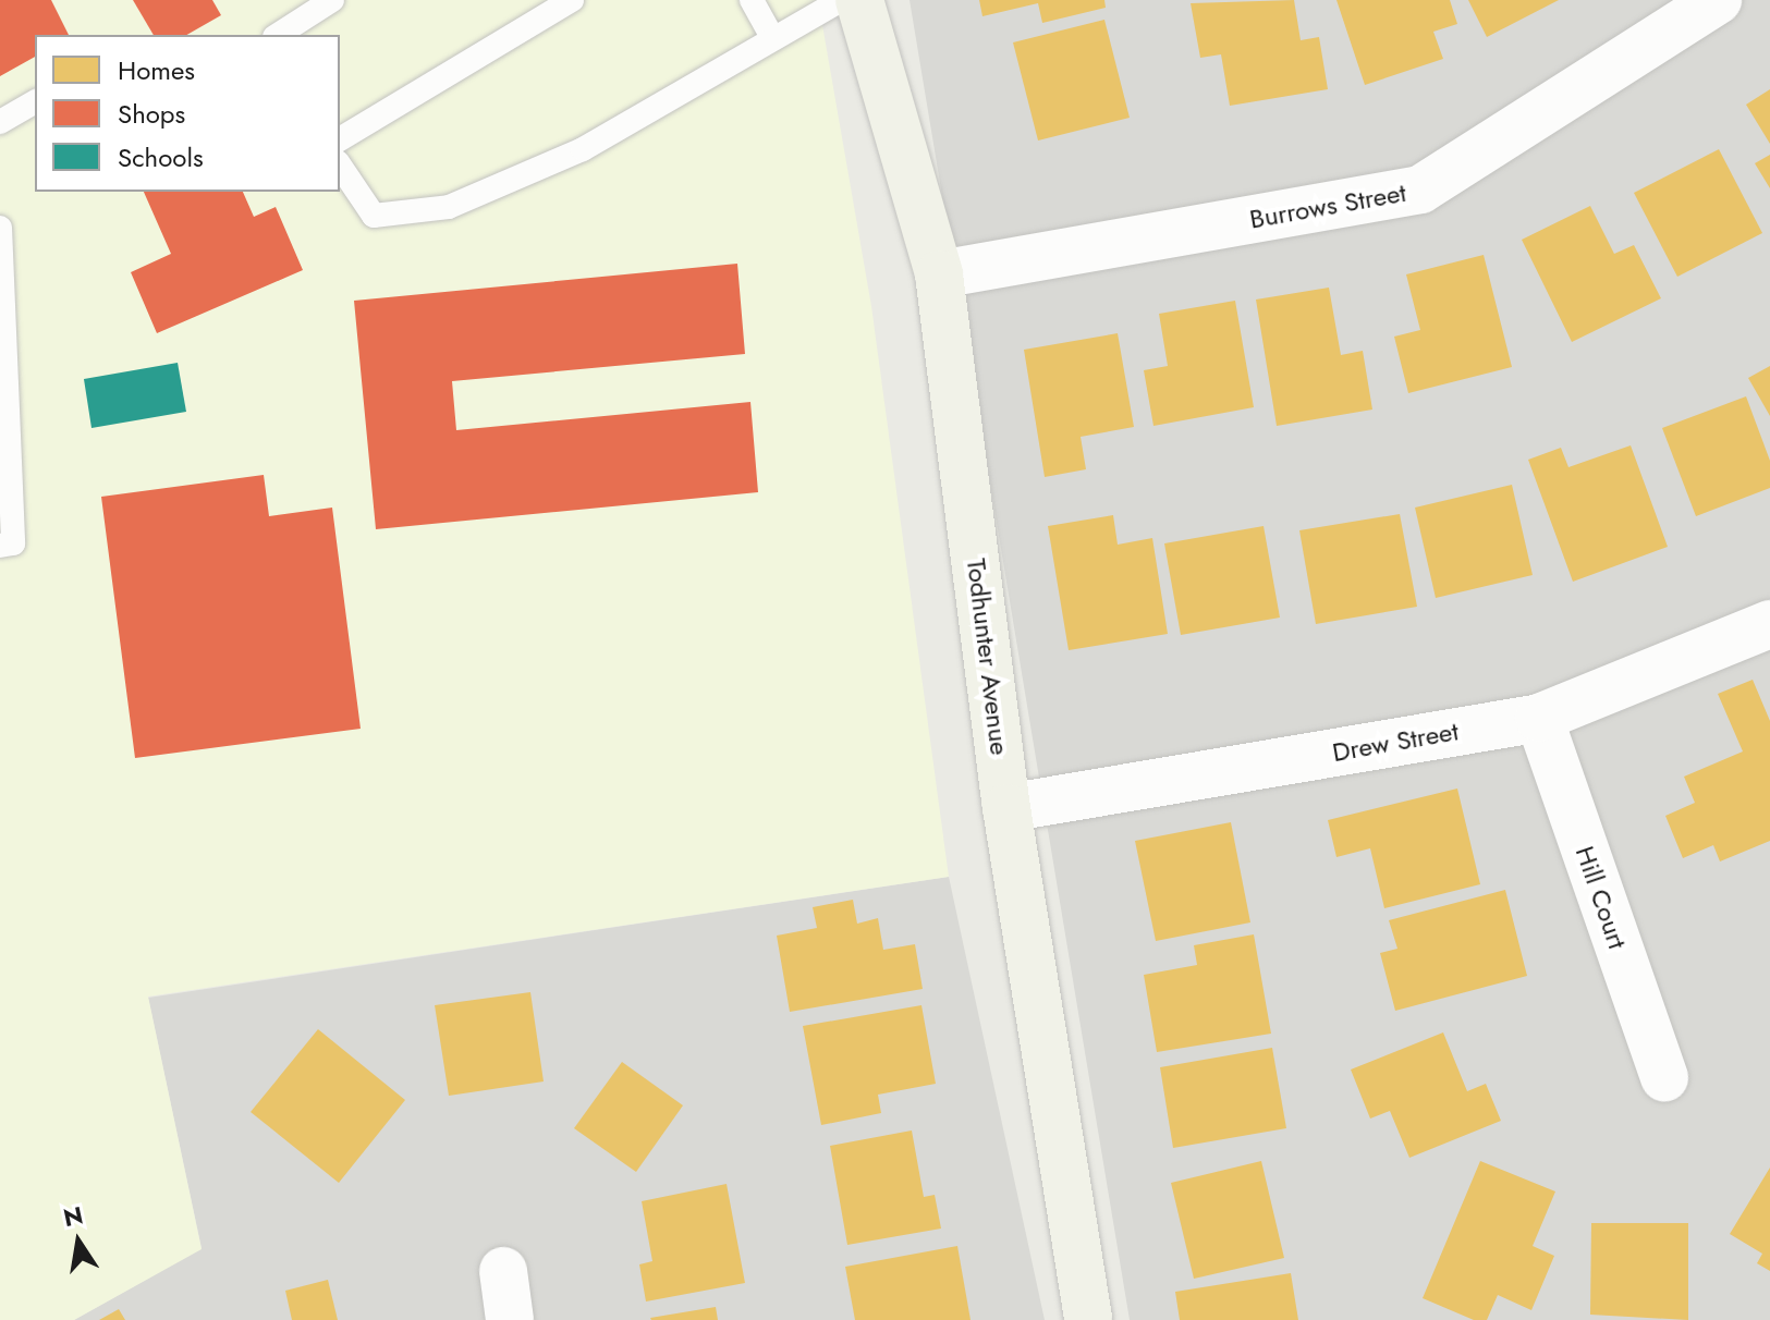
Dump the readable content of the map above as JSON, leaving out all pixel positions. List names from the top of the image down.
{
  "streets": {
    "street": [
      "Burrows Street",
      "Todhunter Avenue",
      "Drew Street",
      "Hill Court"
    ]
  },
  "crossings": [
    ["Burrows Street", "Todhunter Avenue"],
    ["Todhunter Avenue", "Drew Street"],
    ["Drew Street", "Hill Court"]
  ],
  "legend": ["Homes", "Shops", "Schools"],
  "north": "top"
}
